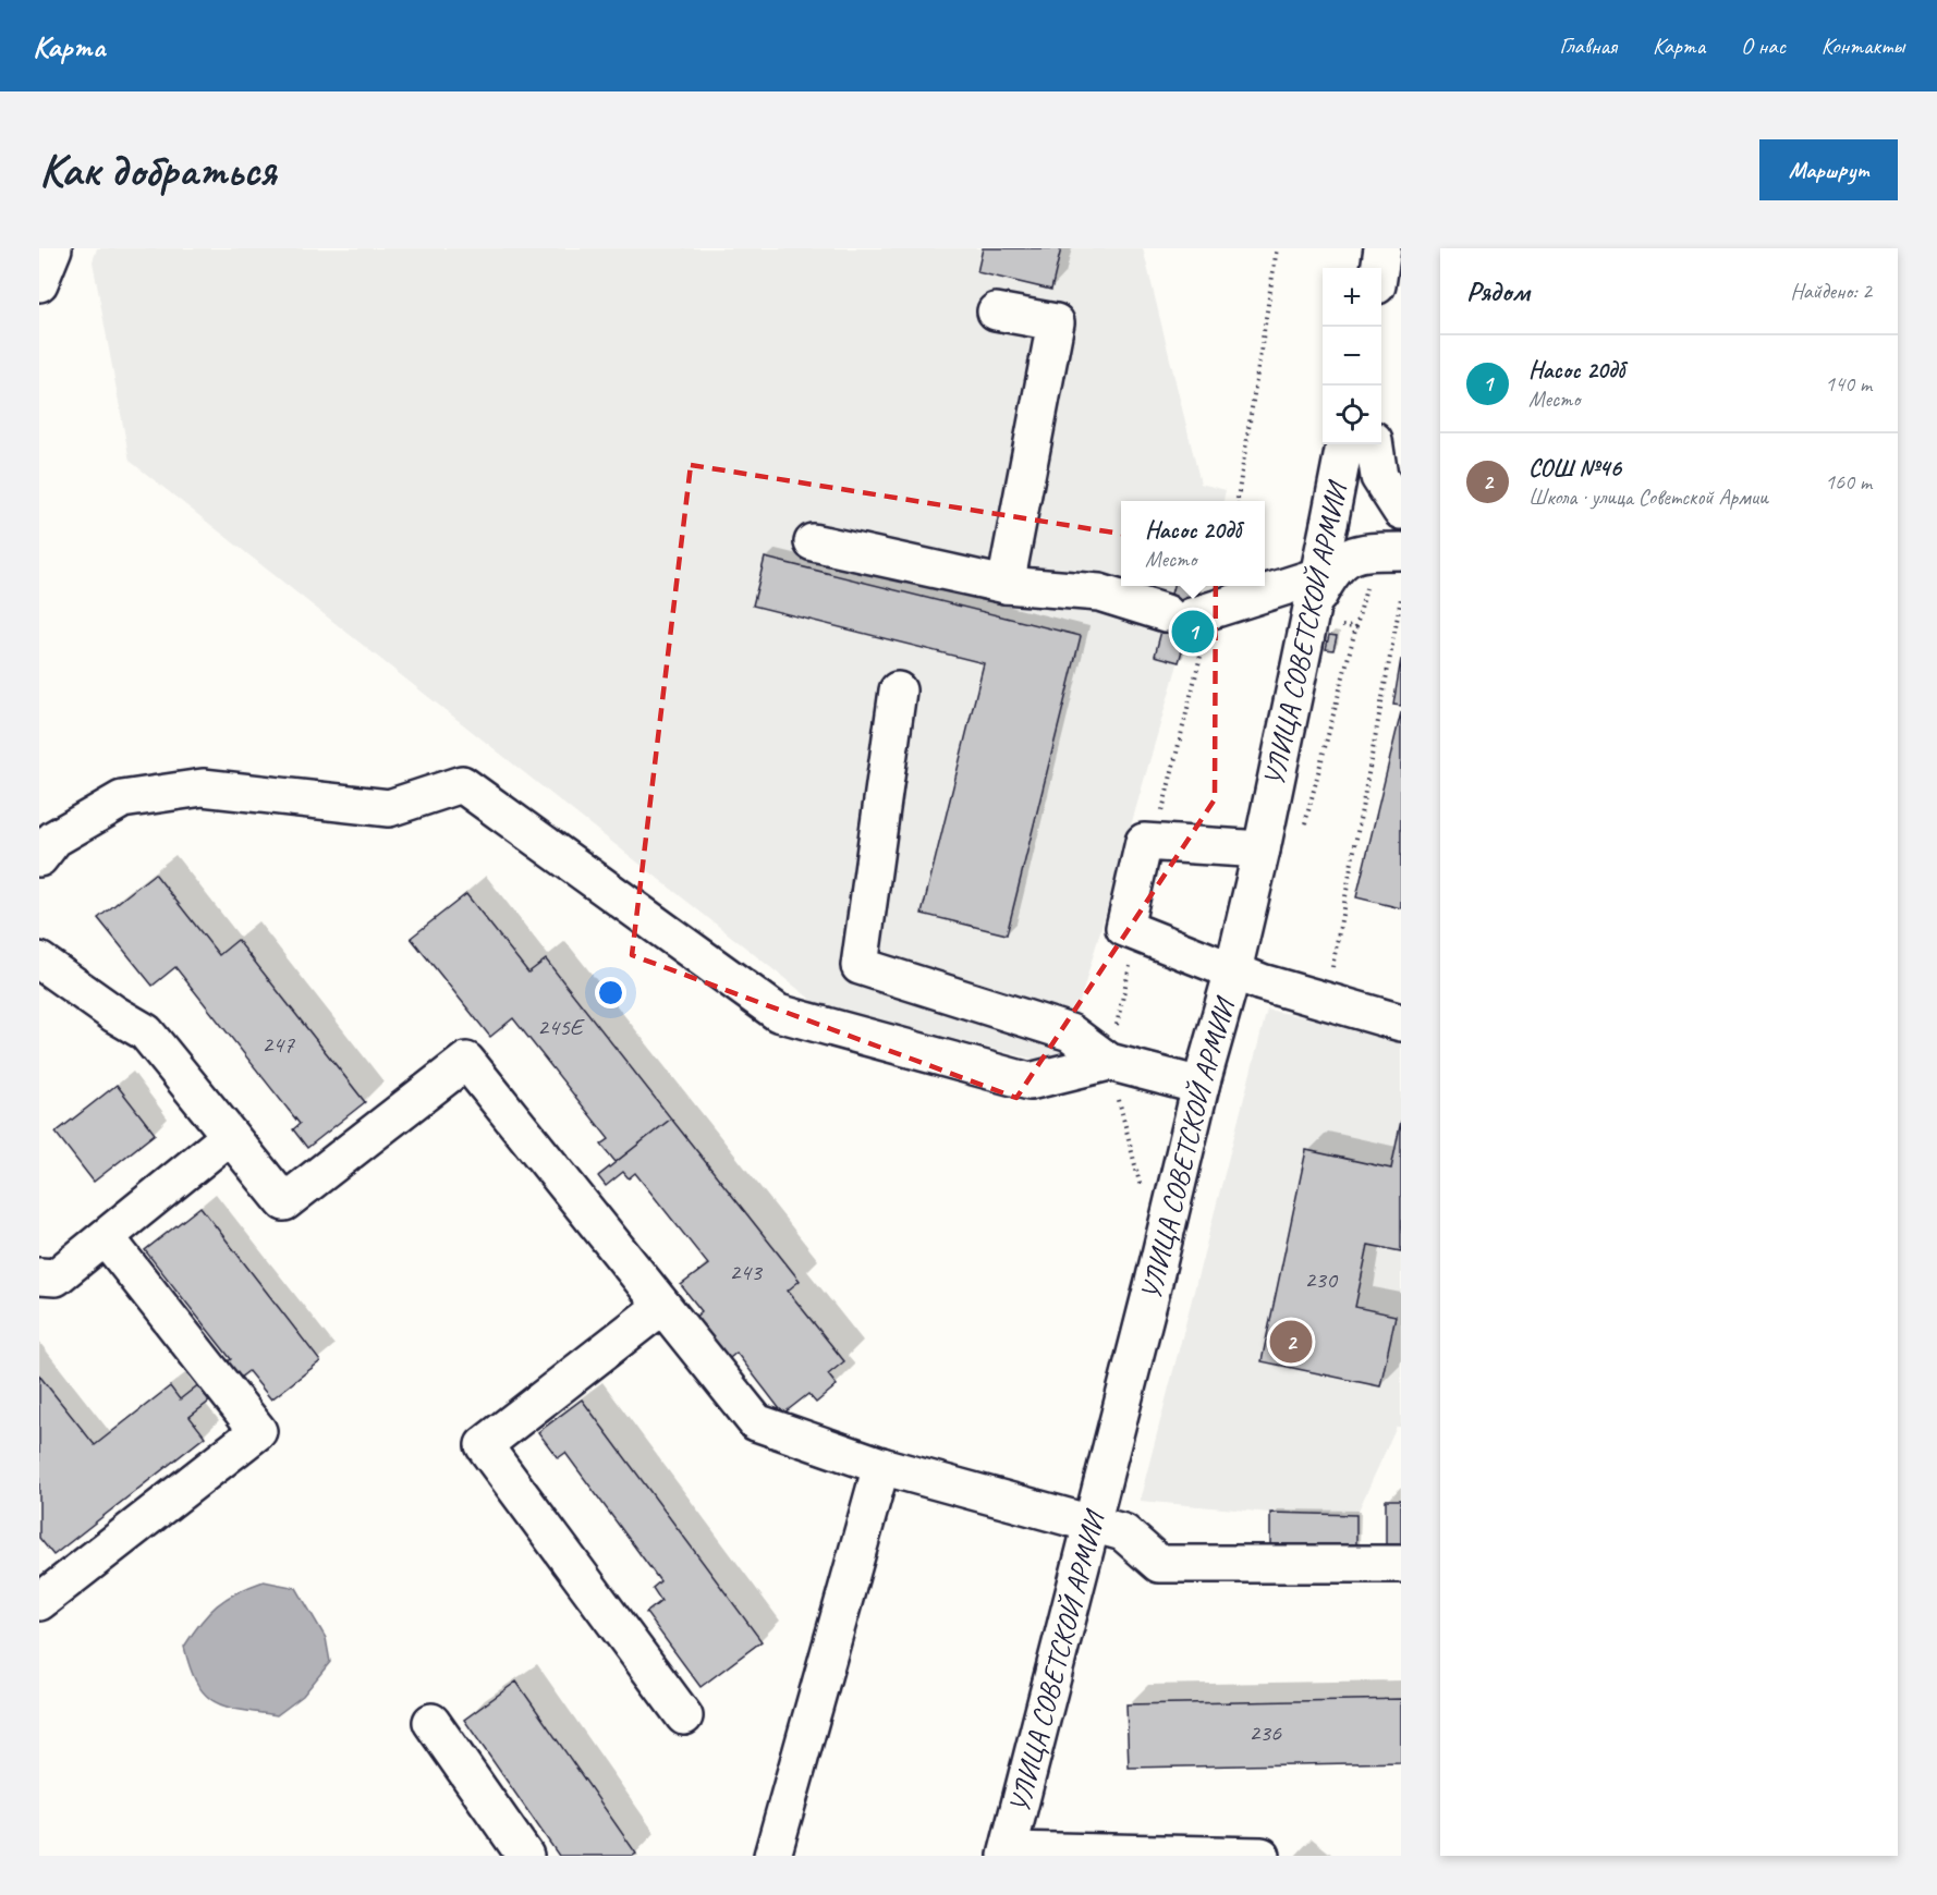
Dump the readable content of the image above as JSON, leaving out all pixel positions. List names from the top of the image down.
{
  "streets": {
    "street": ["УЛИЦА СОВЕТСКОЙ АРМИИ"]
  },
  "house_numbers": [
    "245Е",
    "247",
    "243",
    "230",
    "236"
  ],
  "page": {
    "header": "Карта",
    "nav": [
      "Главная",
      "Карта",
      "О нас",
      "Контакты"
    ],
    "buttons": "Маршрут",
    "title": "Как добраться",
    "heading": ["Рядом", "Найдено: 2"],
    "map_buttons": ["+", "−"],
    "list": [
      {
        "mark": "1",
        "name": "Насос 20дб",
        "note": "Место",
        "value": "140 m"
      },
      {
        "mark": "2",
        "name": "СОШ №46",
        "note": "Школа · улица Советской Армии",
        "value": "160 m"
      }
    ],
    "popup": ["Насос 20дб", "Место"],
    "pins": ["1", "2"]
  }
}
